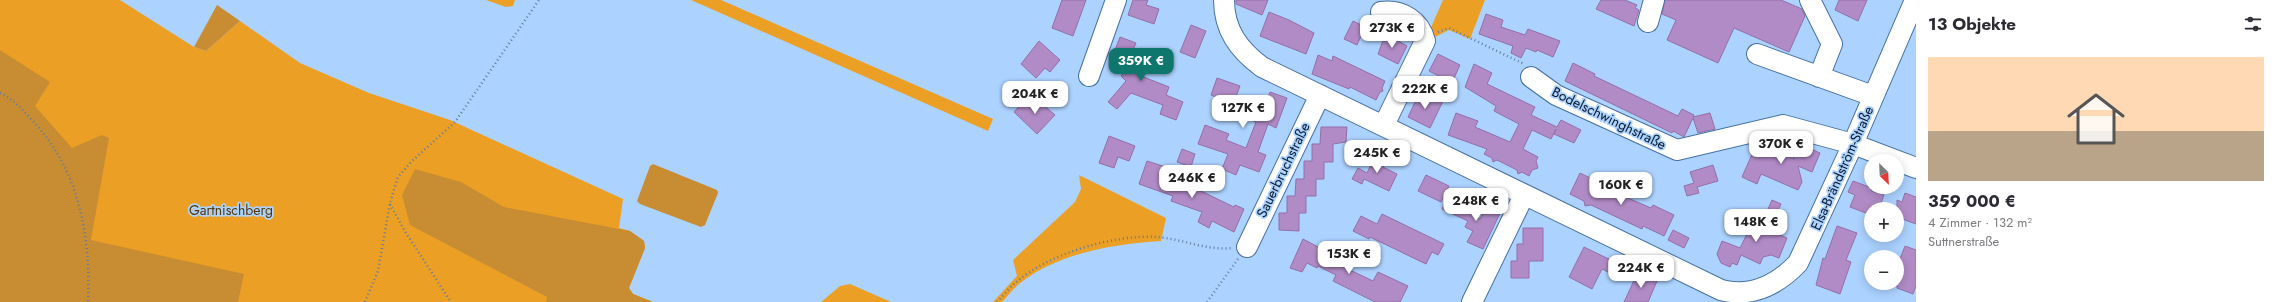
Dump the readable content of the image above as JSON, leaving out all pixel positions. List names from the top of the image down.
{
  "streets": {
    "street": ["Bodelschwinghstraße", "Elsa-Brändström-Straße", "Sauerbruchstraße"]
  },
  "crossings": [
    ["Bodelschwinghstraße", "Elsa-Brändström-Straße"],
    ["Elsa-Brändström-Straße", "Sauerbruchstraße"]
  ],
  "parks": ["Gartnischberg"],
  "north": "bottom right",
  "page": {
    "heading": "13 Objekte",
    "price": [
      "273K €",
      "359K €",
      "222K €",
      "204K €",
      "127K €",
      "370K €",
      "245K €",
      "246K €",
      "160K €",
      "248K €",
      "148K €",
      "153K €",
      "224K €"
    ],
    "list": [
      {
        "name": "359 000 €",
        "note": "4 Zimmer · 132 m² · Suttnerstraße"
      }
    ],
    "map_buttons": ["+", "−"]
  }
}
